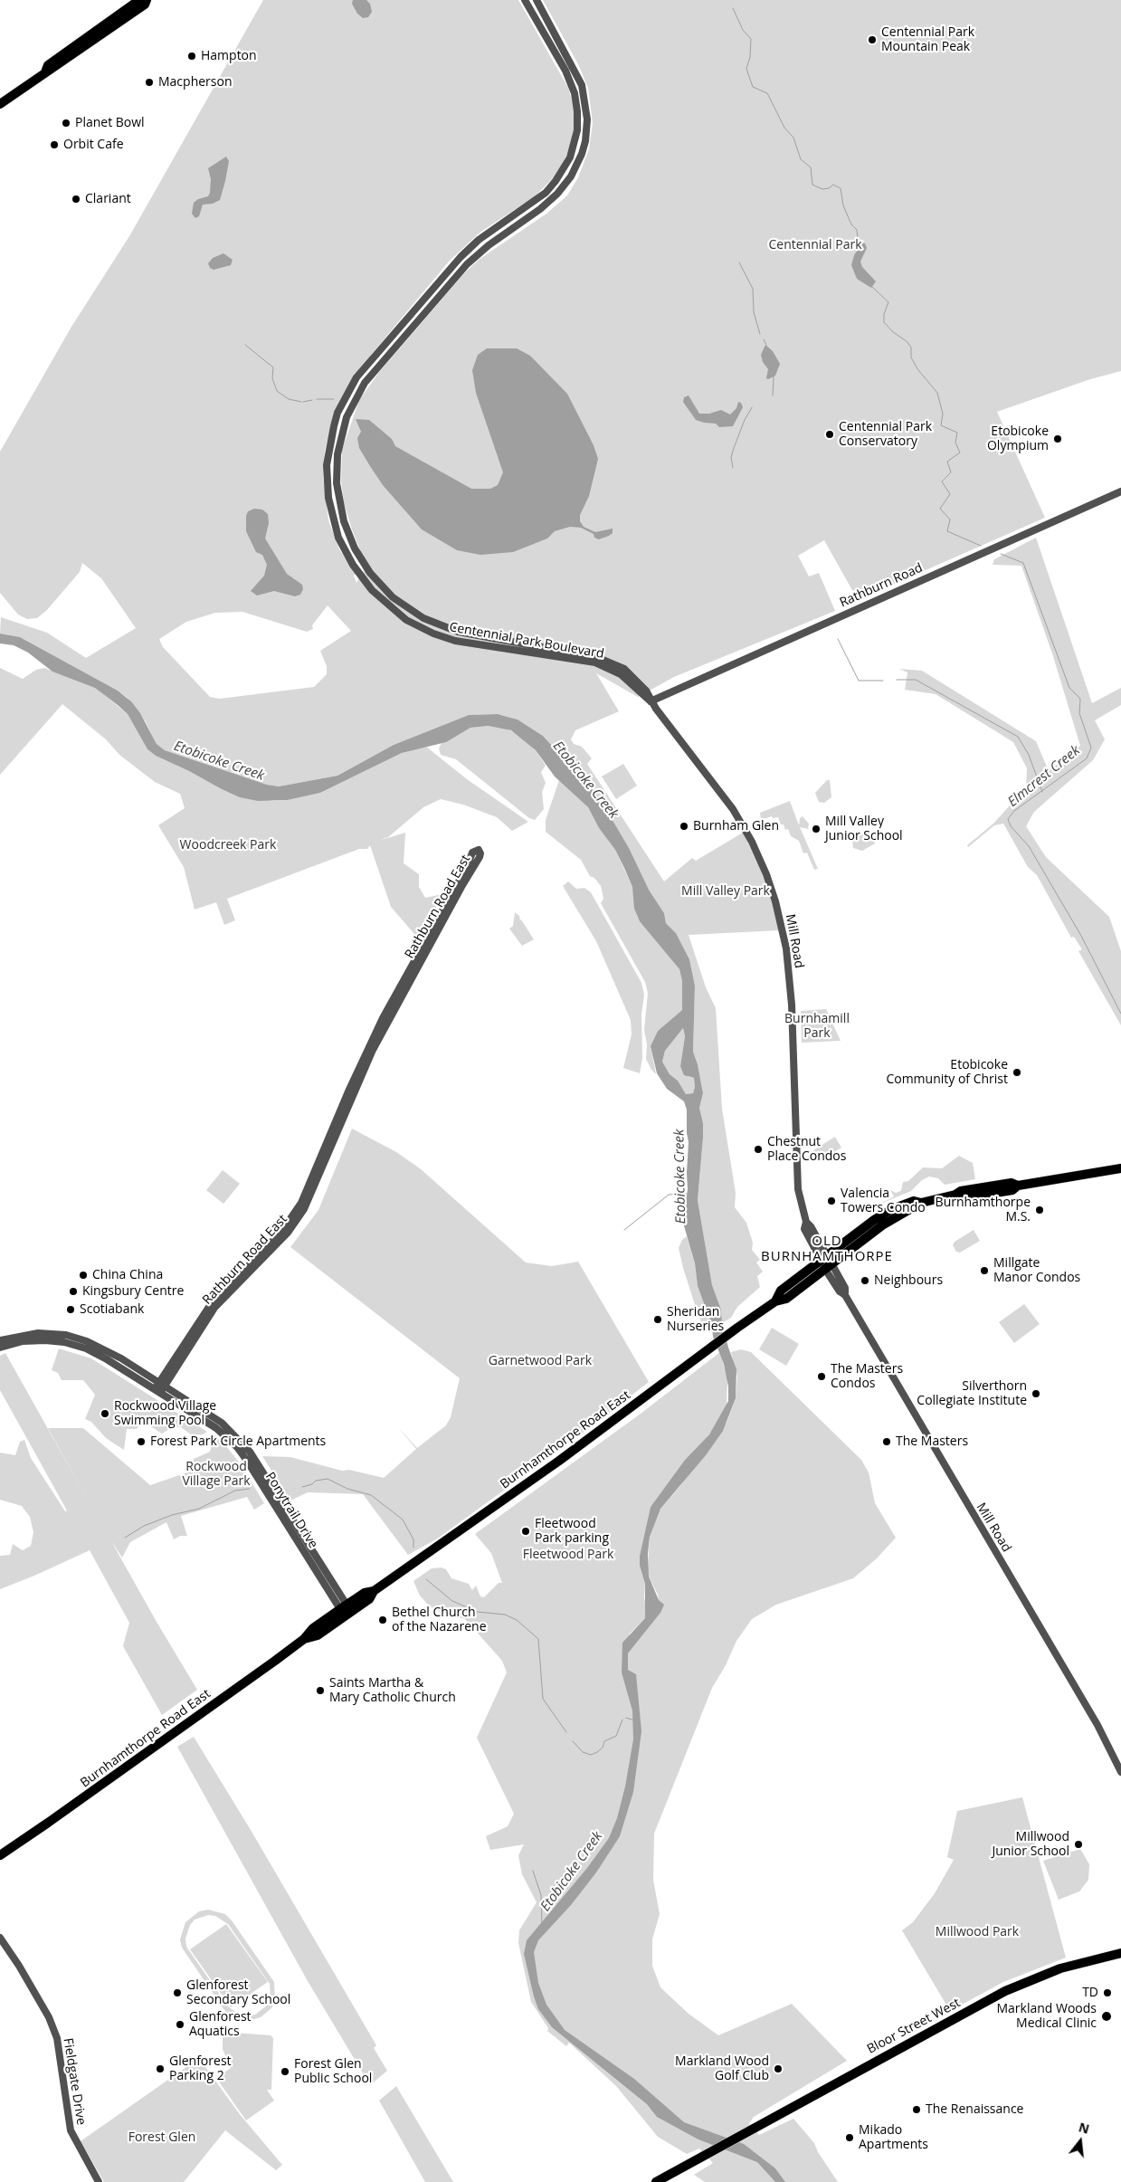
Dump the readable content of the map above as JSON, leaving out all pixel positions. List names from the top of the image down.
{
  "streets": {
    "main road": ["Burnhamthorpe Road East", "Bloor Street West"],
    "street": [
      "Rathburn Road",
      "Centennial Park Boulevard",
      "Rathburn Road East",
      "Mill Road",
      "Ponytrail Drive",
      "Fieldgate Drive"
    ]
  },
  "crossings": [
    ["Rathburn Road", "Centennial Park Boulevard"],
    ["Rathburn Road", "Mill Road"],
    ["Centennial Park Boulevard", "Mill Road"],
    ["Rathburn Road East", "Ponytrail Drive"],
    ["Mill Road", "Burnhamthorpe Road East"],
    ["Burnhamthorpe Road East", "Ponytrail Drive"]
  ],
  "districts": ["OLD BURNHAMTHORPE"],
  "water": ["Etobicoke Creek", "Elmcrest Creek"],
  "parks": [
    "Centennial Park",
    "Woodcreek Park",
    "Mill Valley Park",
    "Burnhamill Park",
    "Garnetwood Park",
    "Rockwood Village Park",
    "Fleetwood Park",
    "Millwood Park",
    "Forest Glen"
  ],
  "places": [
    "Centennial Park Mountain Peak",
    "Hampton",
    "Macpherson",
    "Planet Bowl",
    "Orbit Cafe",
    "Clariant",
    "Centennial Park Conservatory",
    "Etobicoke Olympium",
    "Burnham Glen",
    "Mill Valley Junior School",
    "Etobicoke Community of Christ",
    "Chestnut Place Condos",
    "Valencia Towers Condo",
    "Burnhamthorpe M.S.",
    "Millgate Manor Condos",
    "China China",
    "Neighbours",
    "Kingsbury Centre",
    "Scotiabank",
    "Sheridan Nurseries",
    "The Masters Condos",
    "Silverthorn Collegiate Institute",
    "Rockwood Village Swimming Pool",
    "Forest Park Circle Apartments",
    "The Masters",
    "Fleetwood Park parking",
    "Bethel Church of the Nazarene",
    "Saints Martha & Mary Catholic Church",
    "Millwood Junior School",
    "Glenforest Secondary School",
    "TD",
    "Markland Woods Medical Clinic",
    "Glenforest Aquatics",
    "Glenforest Parking 2",
    "Markland Wood Golf Club",
    "Forest Glen Public School",
    "The Renaissance",
    "Mikado Apartments"
  ],
  "north": "top"
}
